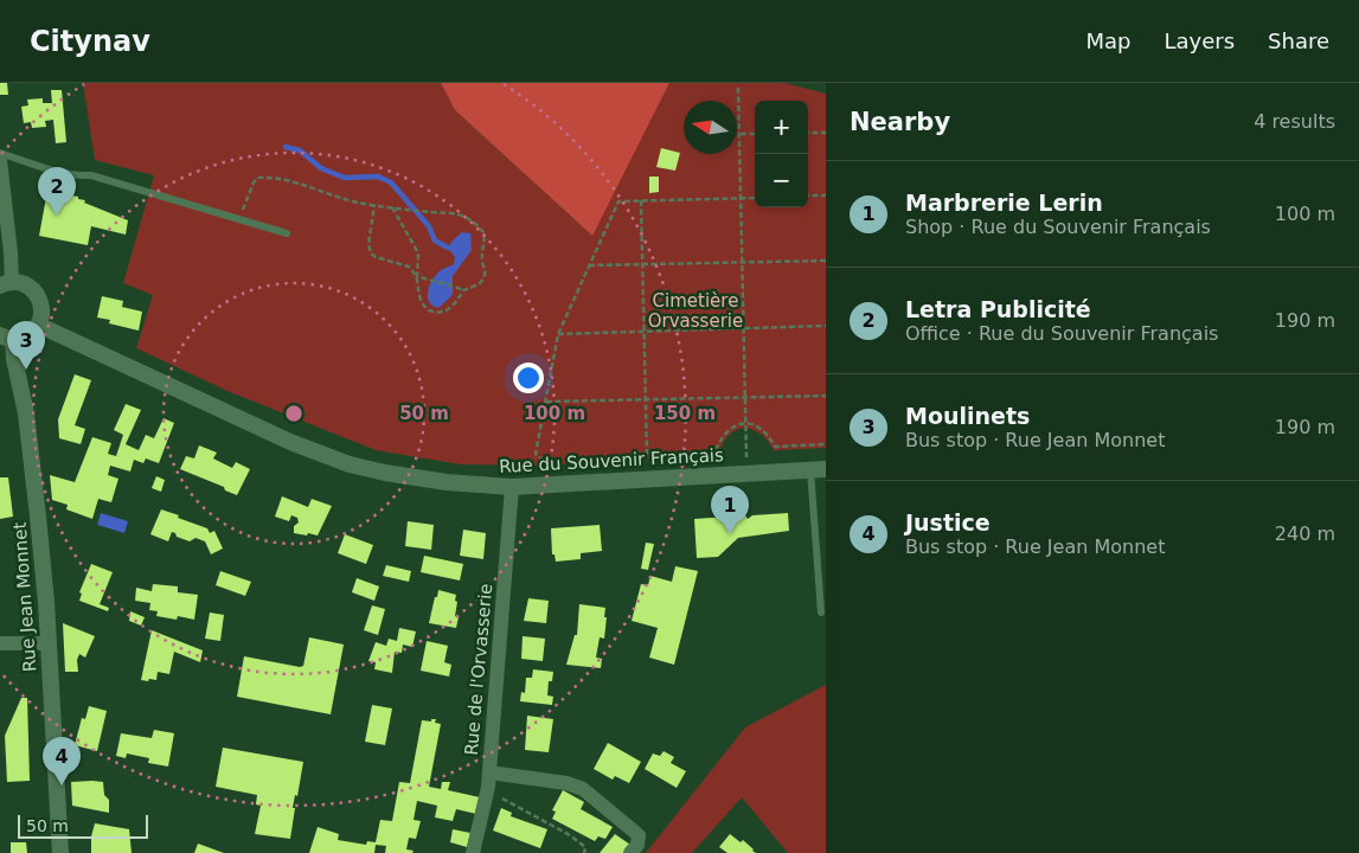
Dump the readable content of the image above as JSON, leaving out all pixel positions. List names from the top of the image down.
{
  "streets": {
    "street": ["Rue du Souvenir Français", "Rue Jean Monnet", "Rue de l'Orvasserie"]
  },
  "crossings": [
    ["Rue du Souvenir Français", "Rue de l'Orvasserie"]
  ],
  "parks": ["Cimetière Orvasserie"],
  "scale_bar": "50 m",
  "north": "left",
  "page": {
    "header": "Citynav",
    "nav": ["Map", "Layers", "Share"],
    "heading": ["Nearby", "4 results"],
    "map_buttons": ["+", "−"],
    "list": [
      {
        "mark": "1",
        "name": "Marbrerie Lerin",
        "note": "Shop · Rue du Souvenir Français",
        "value": "100 m"
      },
      {
        "mark": "2",
        "name": "Letra Publicité",
        "note": "Office · Rue du Souvenir Français",
        "value": "190 m"
      },
      {
        "mark": "3",
        "name": "Moulinets",
        "note": "Bus stop · Rue Jean Monnet",
        "value": "190 m"
      },
      {
        "mark": "4",
        "name": "Justice",
        "note": "Bus stop · Rue Jean Monnet",
        "value": "240 m"
      }
    ],
    "pins": [
      "2",
      "3",
      "1",
      "4"
    ],
    "scale": "50 m"
  },
  "rings": ["50 m", "100 m", "150 m"]
}
